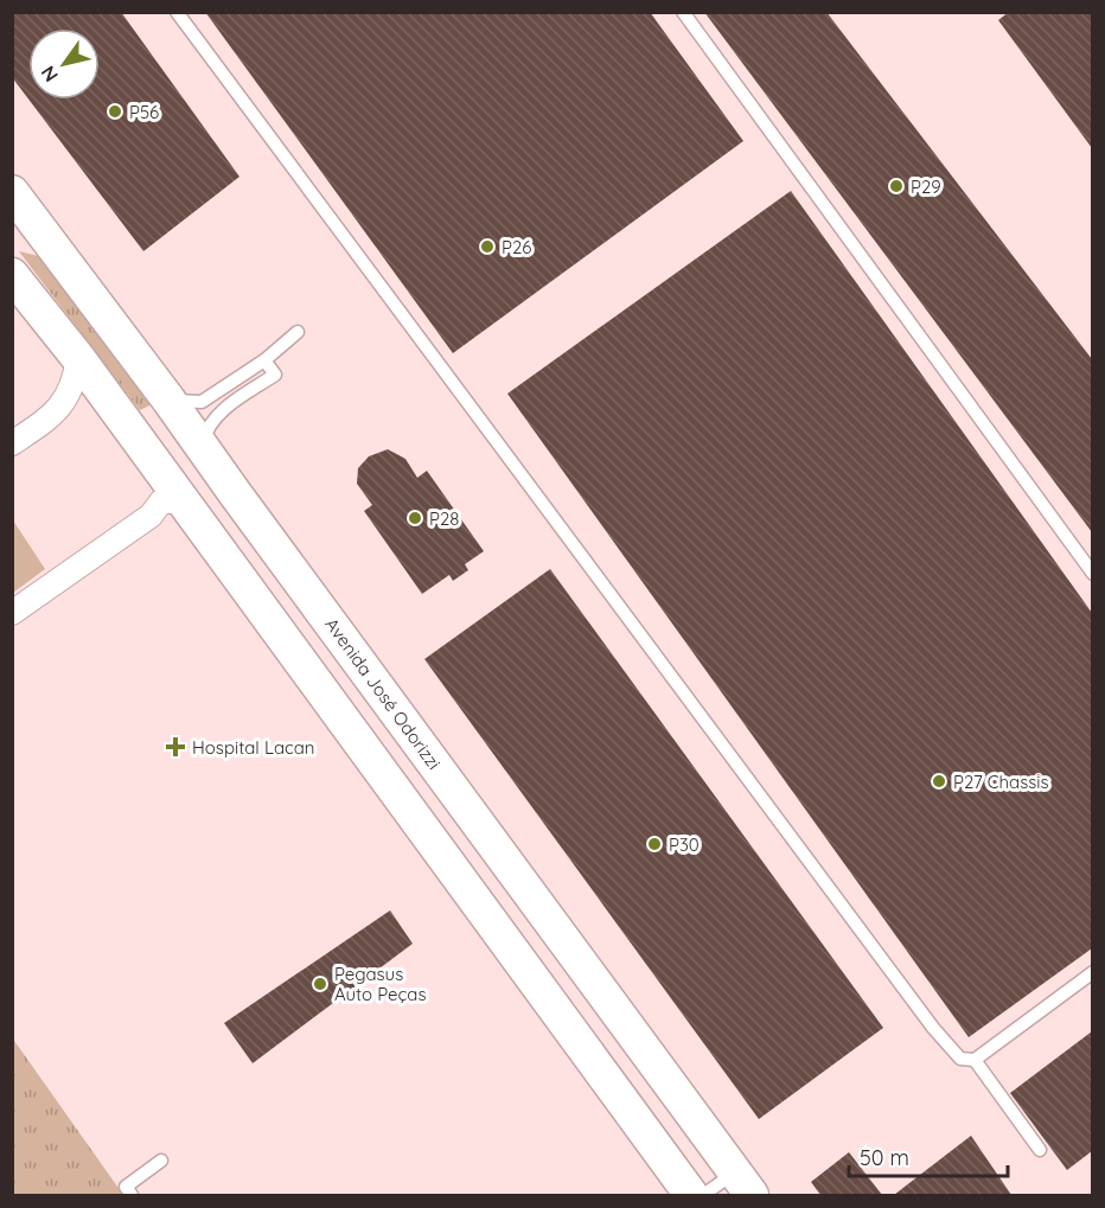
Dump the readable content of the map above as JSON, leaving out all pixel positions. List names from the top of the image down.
{
  "streets": {
    "main road": ["Avenida José Odorizzi"]
  },
  "places": {
    "other": [
      "P56",
      "P29",
      "P26",
      "P28",
      "P27 Chassis",
      "P30",
      "Pegasus Auto Peças"
    ],
    "health": ["Hospital Lacan"]
  },
  "scale_bar": "50 m",
  "north": "bottom left"
}
